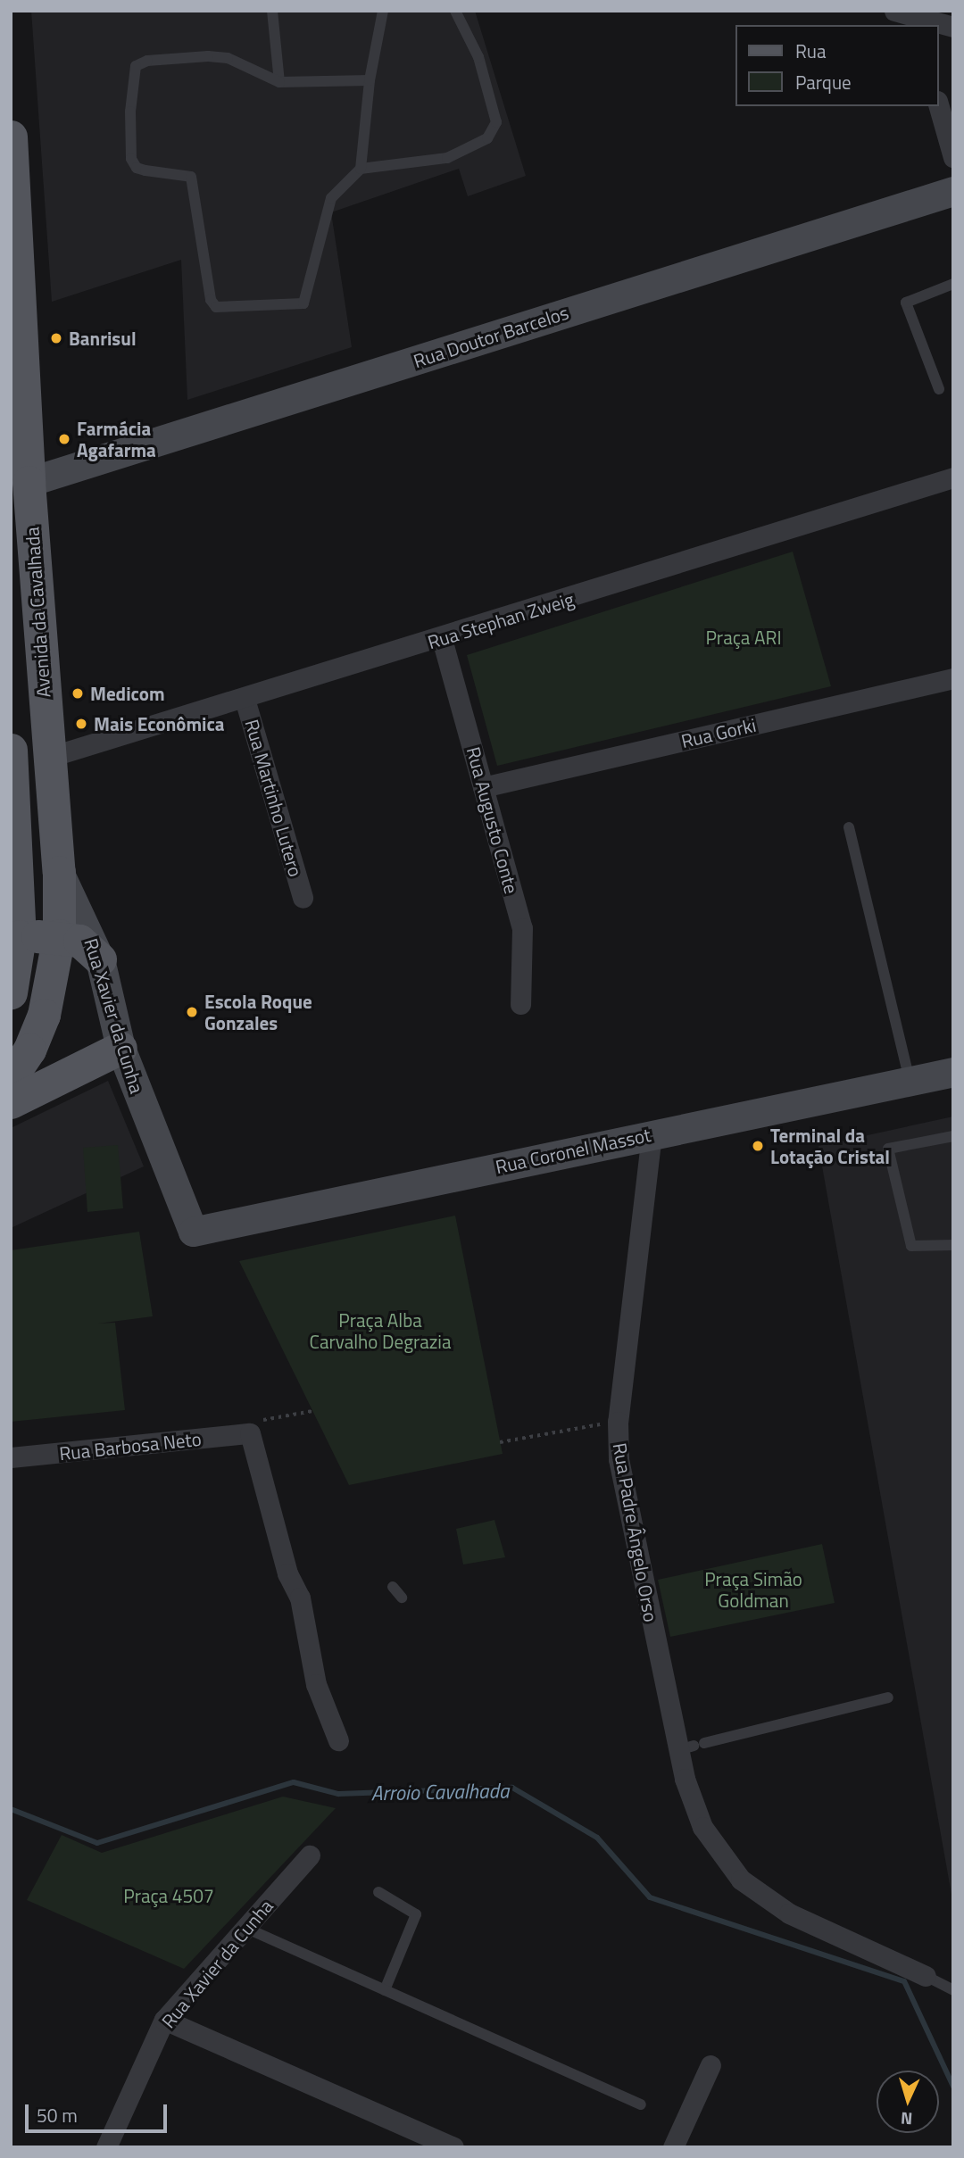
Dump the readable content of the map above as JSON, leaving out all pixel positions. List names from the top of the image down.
{
  "streets": {
    "main road": ["Avenida da Cavalhada"],
    "street": [
      "Rua Doutor Barcelos",
      "Rua Stephan Zweig",
      "Rua Gorki",
      "Rua Martinho Lutero",
      "Rua Augusto Conte",
      "Rua Xavier da Cunha",
      "Rua Coronel Massot",
      "Rua Barbosa Neto",
      "Rua Padre Ângelo Orso"
    ]
  },
  "crossings": [
    ["Rua Doutor Barcelos", "Avenida da Cavalhada"],
    ["Avenida da Cavalhada", "Rua Stephan Zweig"],
    ["Avenida da Cavalhada", "Rua Xavier da Cunha"],
    ["Rua Stephan Zweig", "Rua Martinho Lutero"],
    ["Rua Stephan Zweig", "Rua Augusto Conte"],
    ["Rua Gorki", "Rua Augusto Conte"],
    ["Rua Xavier da Cunha", "Rua Coronel Massot"],
    ["Rua Coronel Massot", "Rua Padre Ângelo Orso"]
  ],
  "water": ["Arroio Cavalhada"],
  "parks": [
    "Praça ARI",
    "Praça Alba Carvalho Degrazia",
    "Praça Simão Goldman",
    "Praça 4507"
  ],
  "places": [
    "Banrisul",
    "Farmácia Agafarma",
    "Medicom",
    "Mais Econômica",
    "Escola Roque Gonzales",
    "Terminal da Lotação Cristal"
  ],
  "legend": ["Rua", "Parque"],
  "scale_bar": "50 m",
  "north": "bottom"
}
